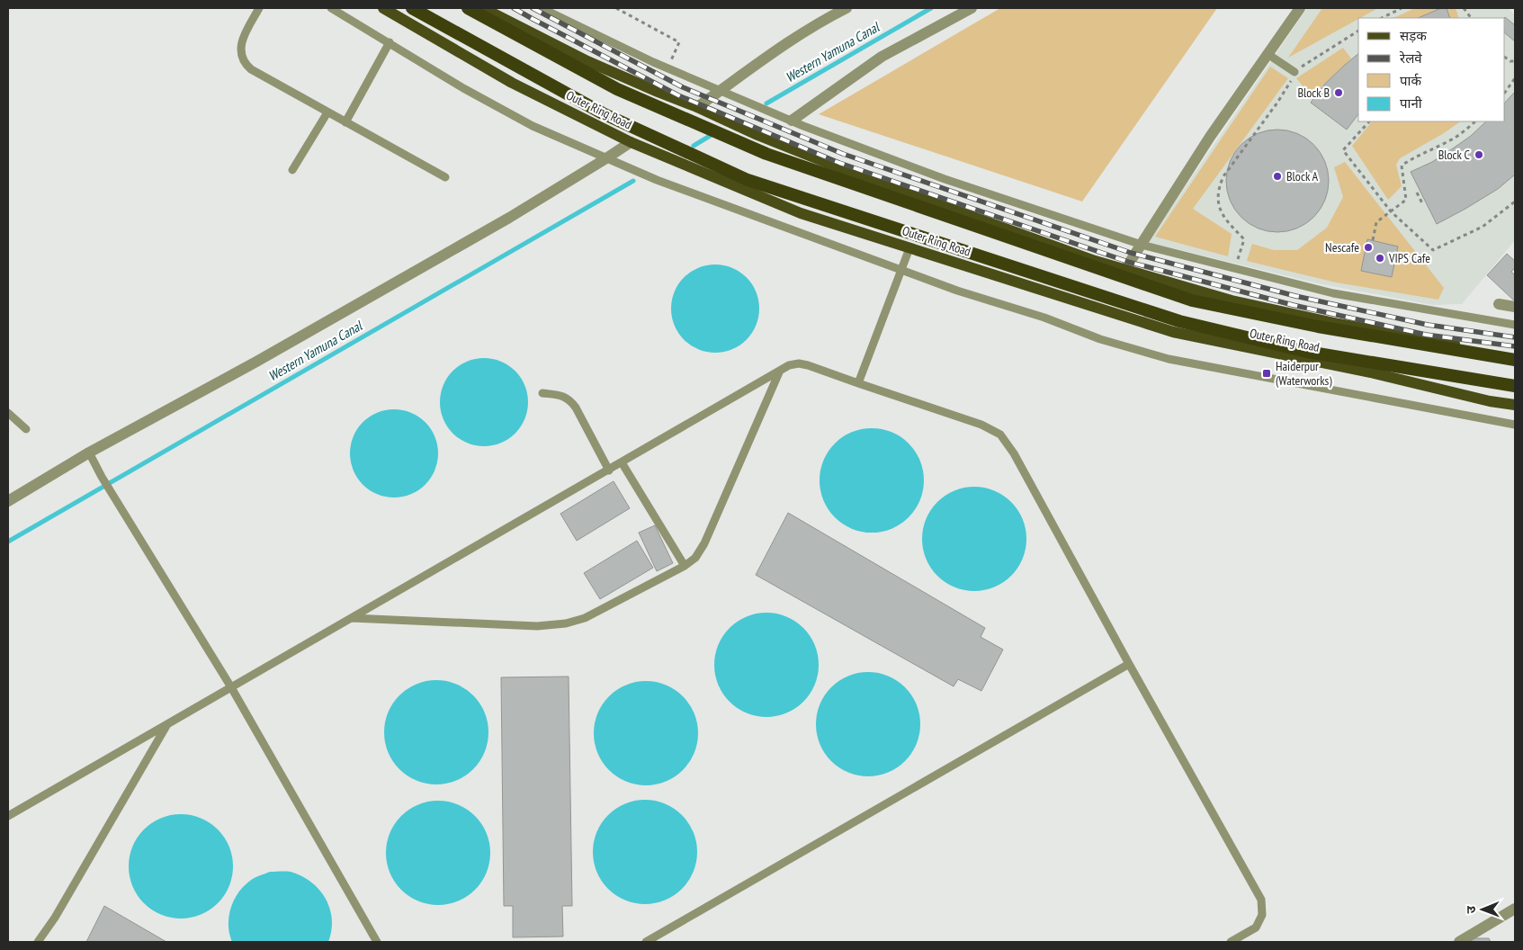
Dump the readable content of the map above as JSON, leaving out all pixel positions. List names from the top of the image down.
{
  "streets": {
    "highway": ["Outer Ring Road"]
  },
  "water": ["Western Yamuna Canal"],
  "places": {
    "other": [
      "Block B",
      "Block C",
      "Block A",
      "Nescafe",
      "VIPS Cafe"
    ],
    "transit": ["Haiderpur (Waterworks)"]
  },
  "legend": [
    "सड़क",
    "रेलवे",
    "पार्क",
    "पानी"
  ],
  "north": "left"
}
